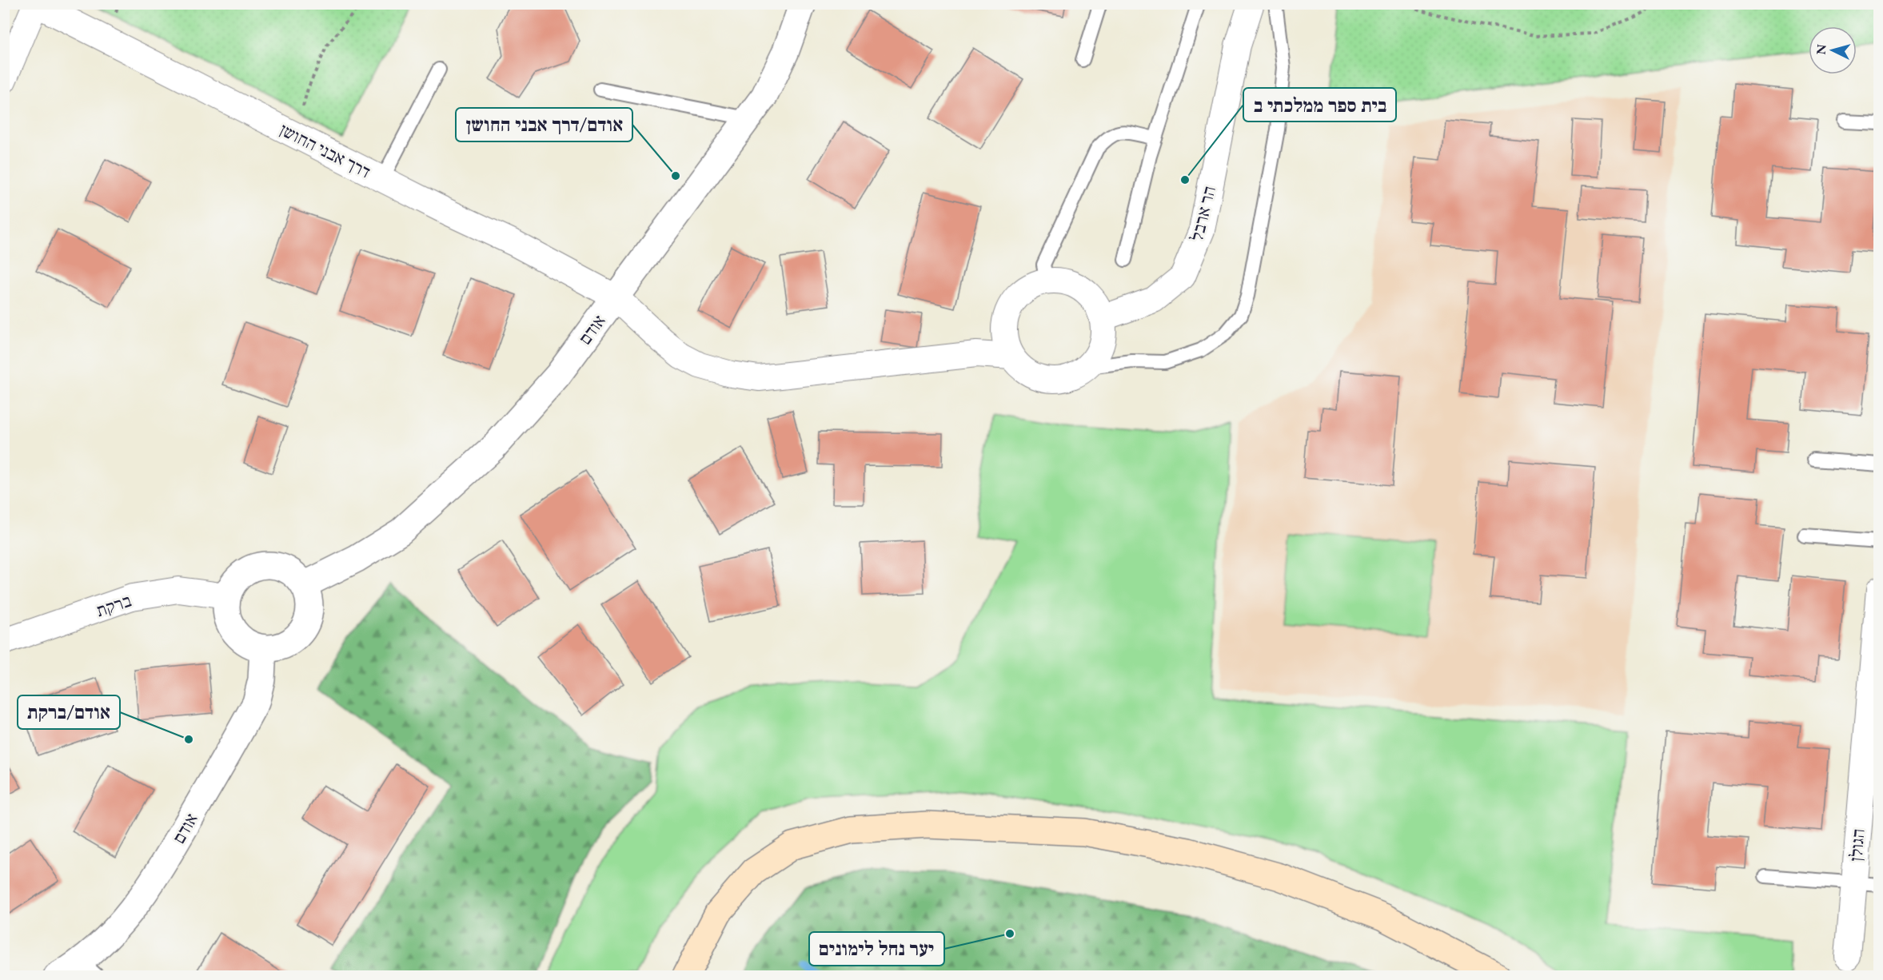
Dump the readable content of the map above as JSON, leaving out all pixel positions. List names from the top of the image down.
{
  "streets": {
    "street": [
      "דרך אבני החושן",
      "הר ארבל",
      "אודם",
      "ברקת",
      "הגולן"
    ]
  },
  "crossings": [
    ["דרך אבני החושן", "הר ארבל"],
    ["דרך אבני החושן", "אודם"],
    ["אודם", "ברקת"]
  ],
  "places": [
    "אודם/דרך אבני החושן",
    "בית ספר ממלכתי ב",
    "אודם/ברקת",
    "יער נחל לימונים"
  ],
  "north": "left"
}
